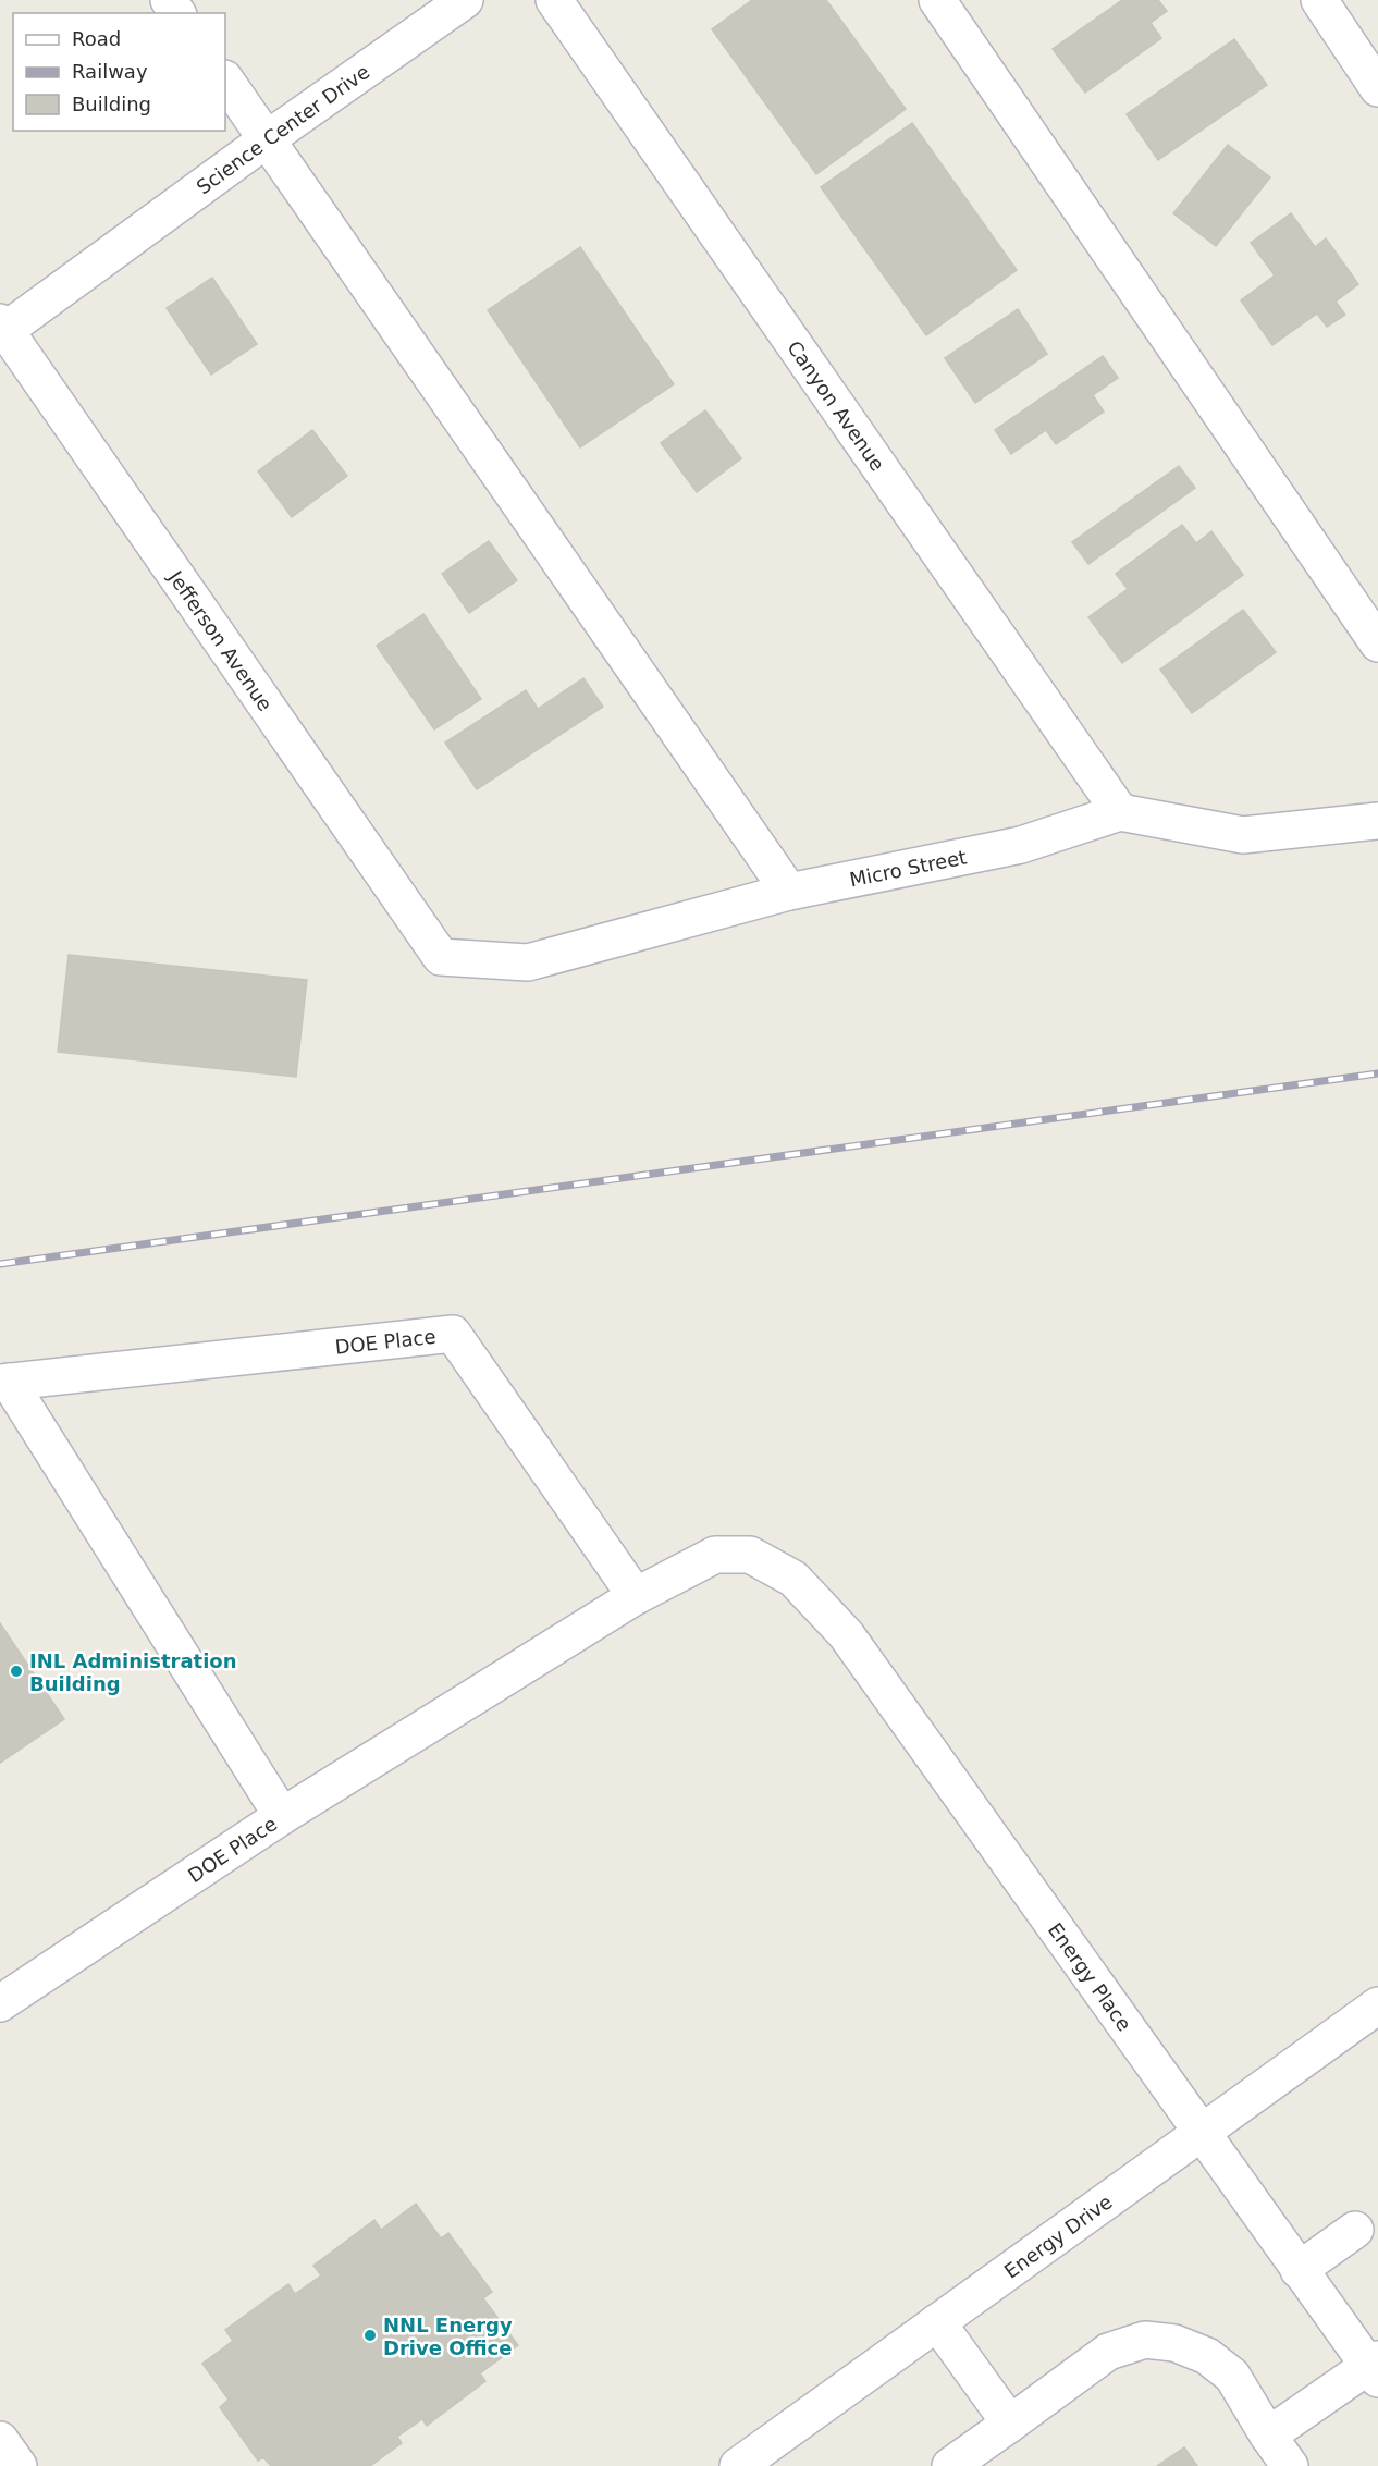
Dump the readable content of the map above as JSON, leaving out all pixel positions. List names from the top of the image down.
{
  "streets": {
    "street": [
      "Science Center Drive",
      "Canyon Avenue",
      "Jefferson Avenue",
      "Micro Street",
      "DOE Place",
      "Energy Place",
      "Energy Drive"
    ]
  },
  "crossings": [
    ["Science Center Drive", "Jefferson Avenue"],
    ["Canyon Avenue", "Micro Street"],
    ["Jefferson Avenue", "Micro Street"],
    ["DOE Place", "Energy Place"],
    ["Energy Place", "Energy Drive"]
  ],
  "places": ["INL Administration Building", "NNL Energy Drive Office"],
  "legend": ["Road", "Railway", "Building"]
}
